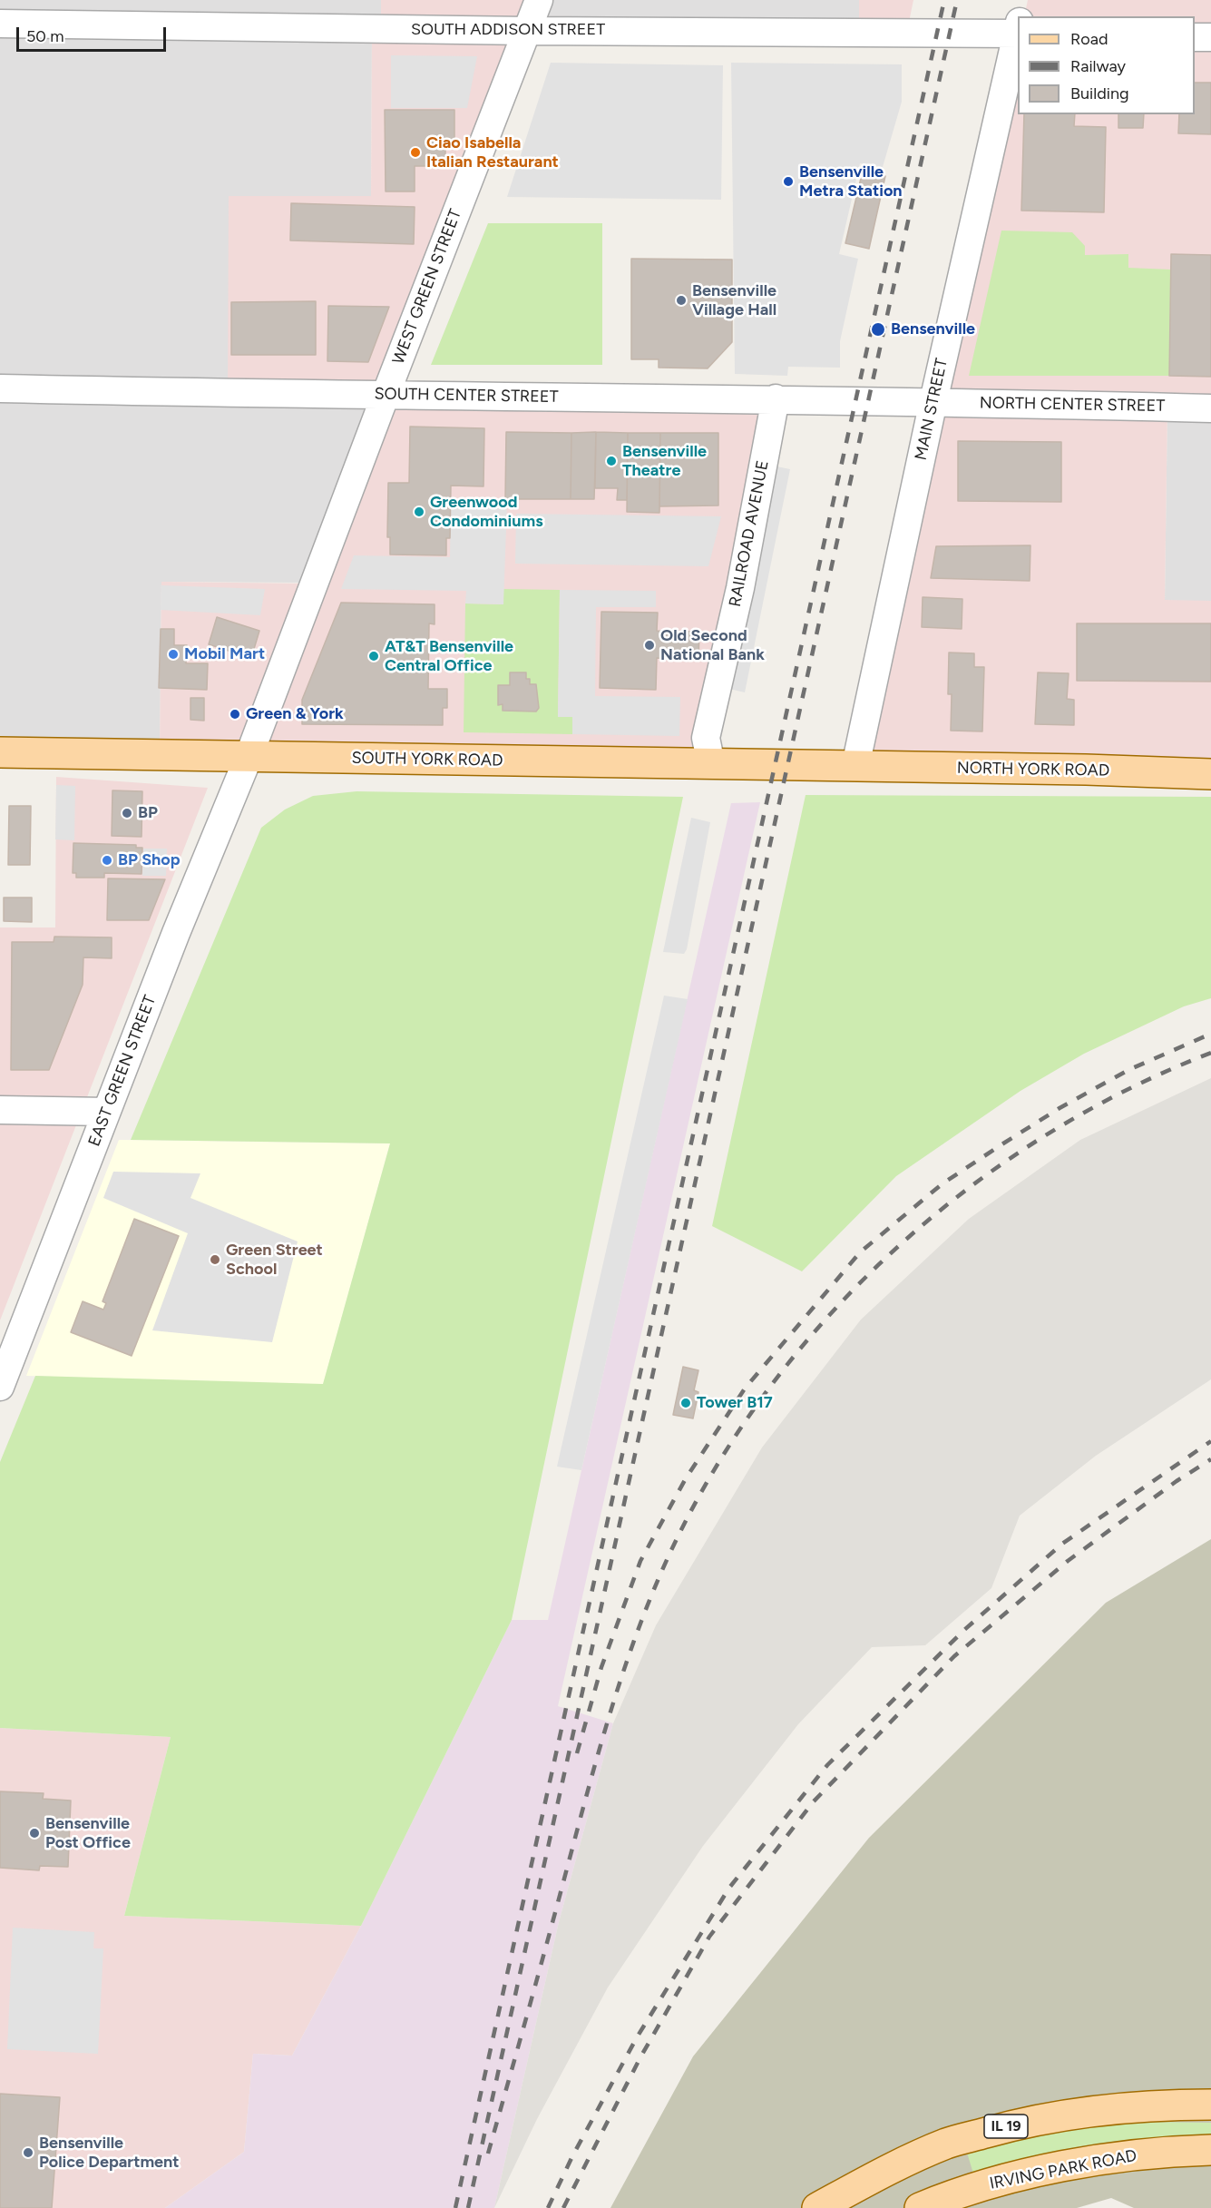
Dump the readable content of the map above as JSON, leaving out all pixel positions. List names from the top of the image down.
{
  "streets": {
    "main road": [
      "SOUTH YORK ROAD",
      "NORTH YORK ROAD",
      "IL 19",
      "IRVING PARK ROAD"
    ],
    "street": [
      "SOUTH ADDISON STREET",
      "WEST GREEN STREET",
      "SOUTH CENTER STREET",
      "NORTH CENTER STREET",
      "MAIN STREET",
      "RAILROAD AVENUE",
      "EAST GREEN STREET"
    ]
  },
  "crossings": [
    ["SOUTH ADDISON STREET", "WEST GREEN STREET"],
    ["WEST GREEN STREET", "SOUTH CENTER STREET"],
    ["WEST GREEN STREET", "SOUTH YORK ROAD"],
    ["WEST GREEN STREET", "EAST GREEN STREET"],
    ["SOUTH CENTER STREET", "NORTH CENTER STREET"],
    ["SOUTH CENTER STREET", "MAIN STREET"],
    ["SOUTH CENTER STREET", "RAILROAD AVENUE"],
    ["NORTH CENTER STREET", "MAIN STREET"],
    ["MAIN STREET", "SOUTH YORK ROAD"],
    ["MAIN STREET", "NORTH YORK ROAD"],
    ["RAILROAD AVENUE", "SOUTH YORK ROAD"],
    ["SOUTH YORK ROAD", "NORTH YORK ROAD"],
    ["SOUTH YORK ROAD", "EAST GREEN STREET"]
  ],
  "places": [
    "Ciao Isabella Italian Restaurant",
    "Bensenville Metra Station",
    "Bensenville Village Hall",
    "Bensenville",
    "Bensenville Theatre",
    "Greenwood Condominiums",
    "Old Second National Bank",
    "Mobil Mart",
    "AT&T Bensenville Central Office",
    "Green & York",
    "BP",
    "BP Shop",
    "Green Street School",
    "Tower B17",
    "Bensenville Post Office",
    "Bensenville Police Department"
  ],
  "legend": ["Road", "Railway", "Building"],
  "scale_bar": "50 m"
}
